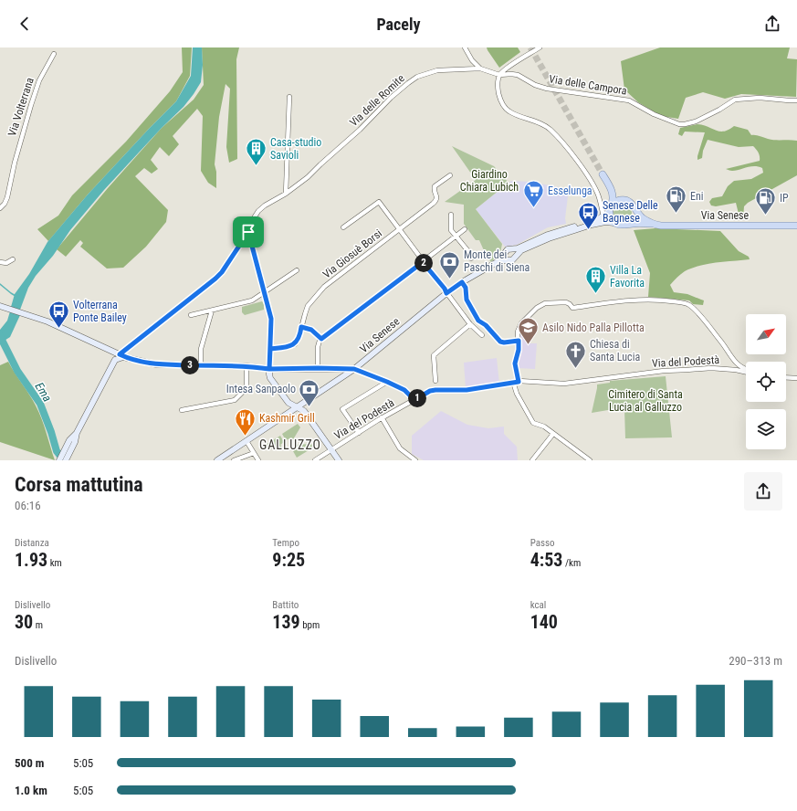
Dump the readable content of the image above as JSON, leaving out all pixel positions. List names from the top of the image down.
{
  "streets": {
    "main road": ["Via Senese"],
    "street": [
      "Via delle Campora",
      "Via delle Romite",
      "Via Volterrana",
      "Via Giosuè Borsi",
      "Via del Podestà"
    ]
  },
  "crossings": [
    ["Via delle Campora", "Via delle Romite"]
  ],
  "districts": ["GALLUZZO"],
  "water": ["Ema"],
  "parks": ["Giardino Chiara Lubich", "Cimitero di Santa Lucia al Galluzzo"],
  "places": {
    "building": ["Casa-studio Savioli", "Villa La Favorita"],
    "supermarket": ["Esselunga"],
    "fuel station": ["Eni", "IP"],
    "bus stop": ["Senese Delle Bagnese", "Volterrana Ponte Bailey"],
    "bank": ["Monte dei Paschi di Siena", "Intesa Sanpaolo"],
    "school or university": ["Asilo Nido Palla Pillotta"],
    "church": ["Chiesa di Santa Lucia"],
    "restaurant": ["Kashmir Grill"]
  },
  "north": "top right",
  "page": {
    "header": "Pacely",
    "pins": ["2", "3", "1"],
    "heading": ["Corsa mattutina", "06:16"],
    "stats": [
      ["Distanza", "1.93 km"],
      ["Tempo", "9:25"],
      ["Passo", "4:53 /km"],
      ["Dislivello", "30 m"],
      ["Battito", "139 bpm"],
      ["kcal", "140"]
    ],
    "chart": ["Dislivello", "290–313 m"],
    "list": [
      {
        "name": "500 m",
        "note": "5:05"
      },
      {
        "name": "1.0 km",
        "note": "5:05"
      }
    ]
  }
}
